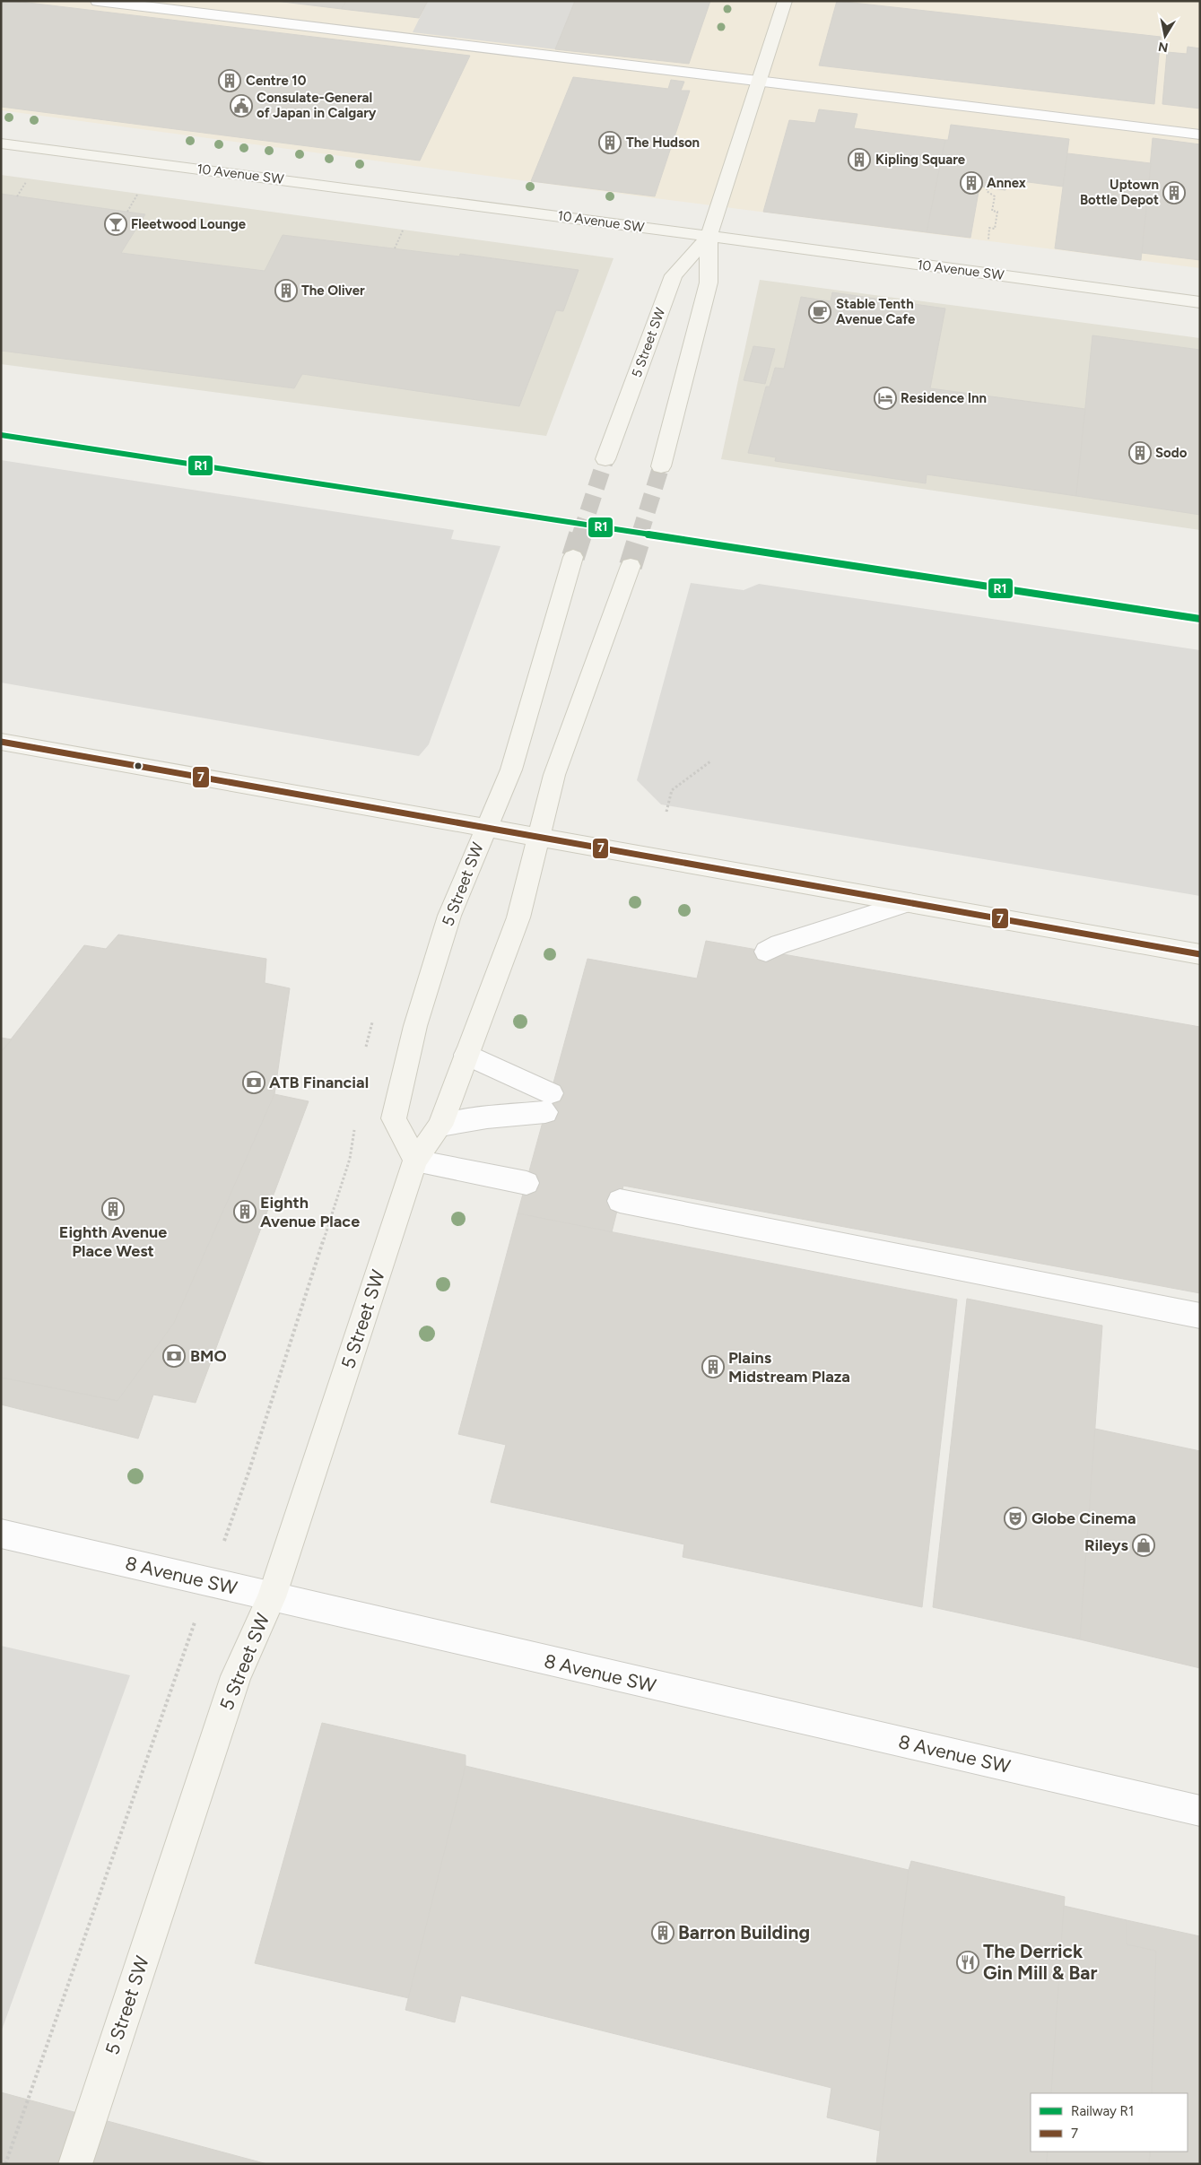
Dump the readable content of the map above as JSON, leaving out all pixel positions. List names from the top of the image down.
{
  "streets": {
    "main road": ["10 Avenue SW", "5 Street SW"],
    "street": ["8 Avenue SW"]
  },
  "crossings": [
    ["10 Avenue SW", "5 Street SW"],
    ["5 Street SW", "8 Avenue SW"]
  ],
  "places": {
    "building": [
      "Centre 10",
      "The Hudson",
      "Kipling Square",
      "Annex",
      "Uptown Bottle Depot",
      "The Oliver",
      "Sodo",
      "Eighth Avenue Place West",
      "Eighth Avenue Place",
      "Plains Midstream Plaza",
      "Barron Building"
    ],
    "public building": ["Consulate-General of Japan in Calgary"],
    "bar": ["Fleetwood Lounge"],
    "cafe": ["Stable Tenth Avenue Cafe"],
    "hotel": ["Residence Inn"],
    "bank": ["ATB Financial", "BMO"],
    "theatre": ["Globe Cinema"],
    "shop": ["Rileys"],
    "restaurant": ["The Derrick Gin Mill & Bar"]
  },
  "lines": ["rail line R1", "transit line 7"],
  "legend": ["Railway R1", "7"],
  "north": "bottom"
}
